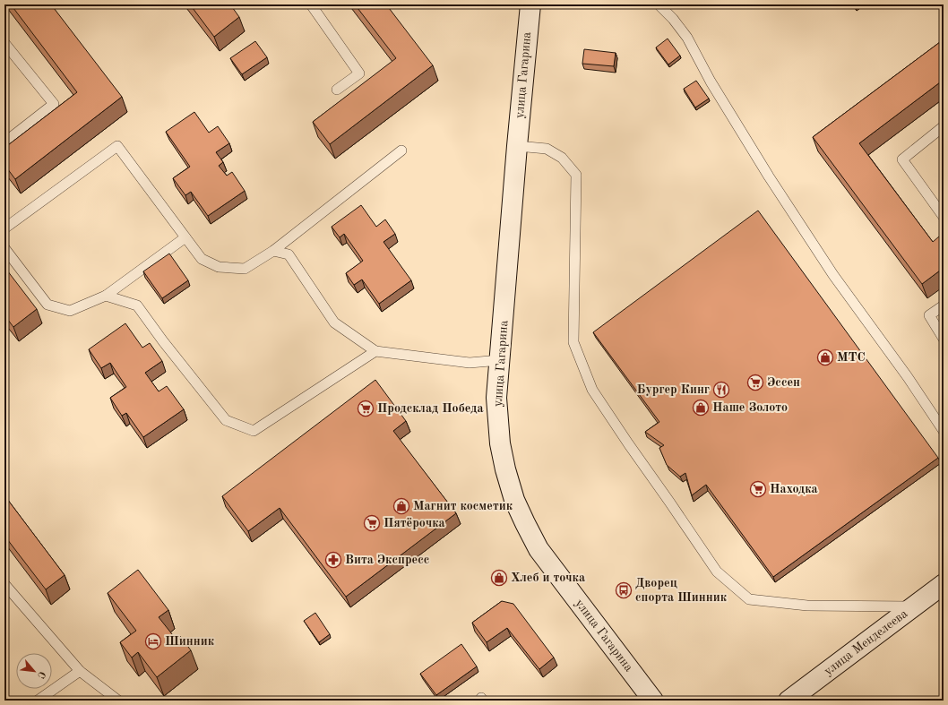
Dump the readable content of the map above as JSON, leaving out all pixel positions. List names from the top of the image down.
{
  "streets": {
    "main road": ["улица Гагарина", "улица Менделеева"]
  },
  "places": {
    "shop": [
      "МТС",
      "Наше Золото",
      "Магнит косметик",
      "Хлеб и точка"
    ],
    "supermarket": [
      "Эссен",
      "Продсклад Победа",
      "Находка",
      "Пятёрочка"
    ],
    "restaurant": ["Бургер Кинг"],
    "pharmacy": ["Вита Экспресс"],
    "bus stop": ["Дворец спорта Шинник"],
    "hotel": ["Шинник"]
  },
  "north": "bottom right"
}
